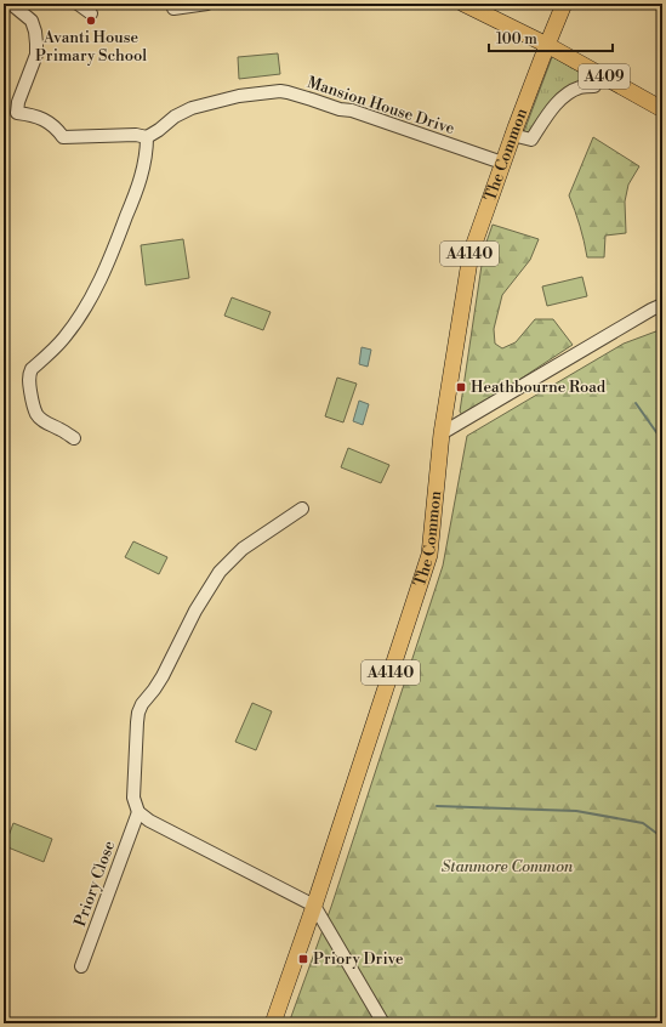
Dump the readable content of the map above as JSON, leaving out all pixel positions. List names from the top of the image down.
{
  "streets": {
    "main road": ["A409", "The Common", "A4140"],
    "street": ["Mansion House Drive", "Priory Close"]
  },
  "crossings": [
    ["A409", "The Common"],
    ["A409", "A4140"],
    ["Mansion House Drive", "The Common"],
    ["The Common", "A4140"]
  ],
  "parks": ["Stanmore Common"],
  "places": {
    "other": ["Avanti House Primary School"],
    "transit": ["Heathbourne Road", "Priory Drive"]
  },
  "scale_bar": "100 m"
}
